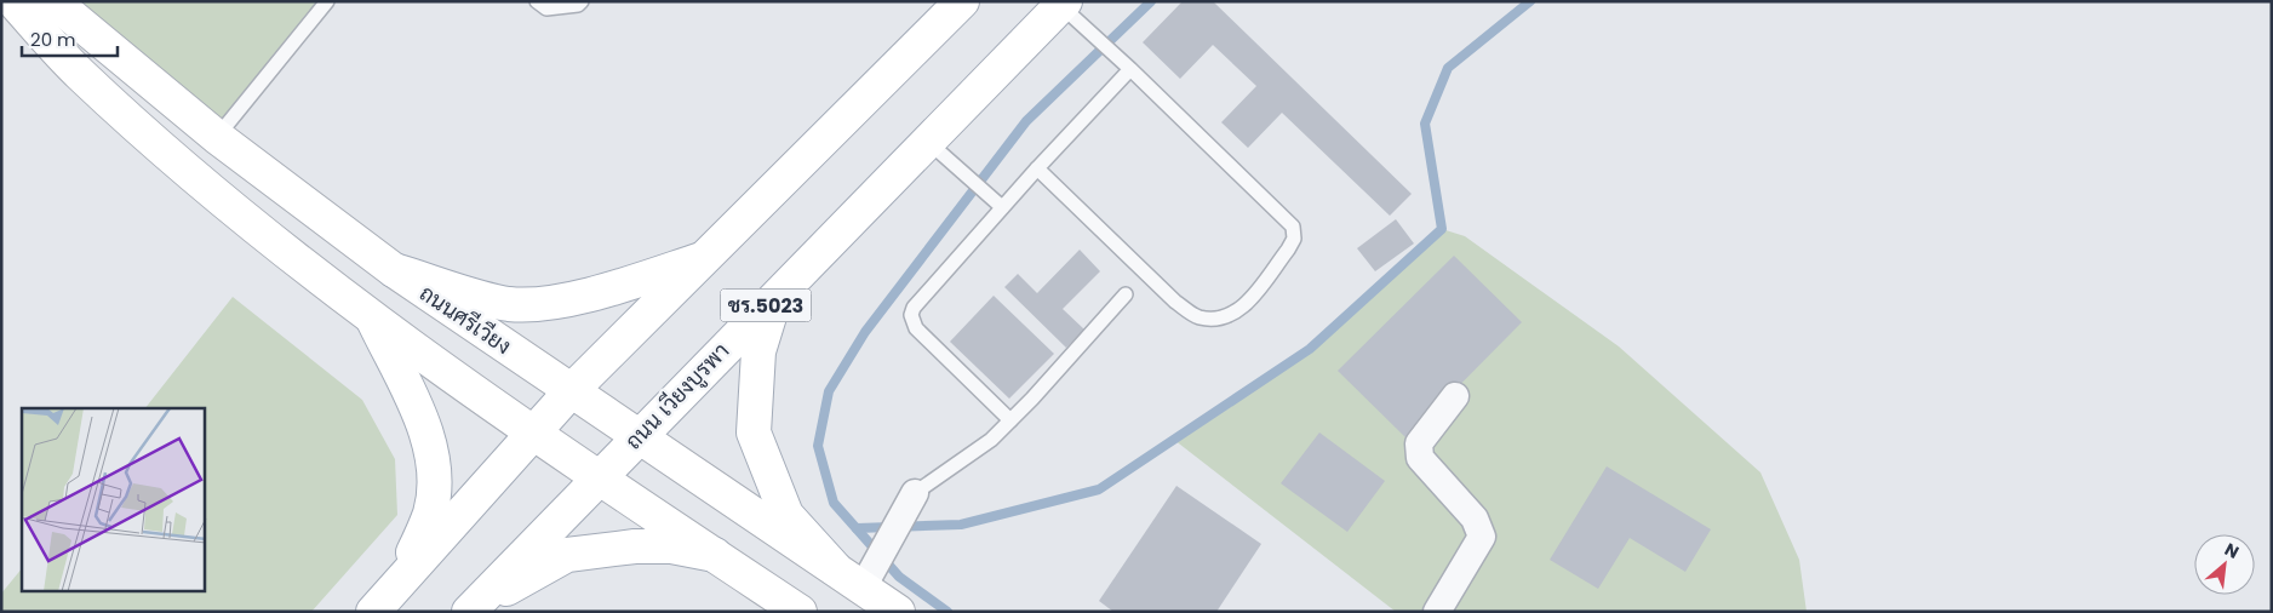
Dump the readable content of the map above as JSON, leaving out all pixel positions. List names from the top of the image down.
{
  "streets": {
    "main road": ["ชร.5023", "ถนนศรีเวียง", "ถนน เวียงบูรพา"]
  },
  "crossings": [
    ["ชร.5023", "ถนนศรีเวียง"],
    ["ถนนศรีเวียง", "ถนน เวียงบูรพา"]
  ],
  "scale_bar": "20 m",
  "north": "top right"
}
